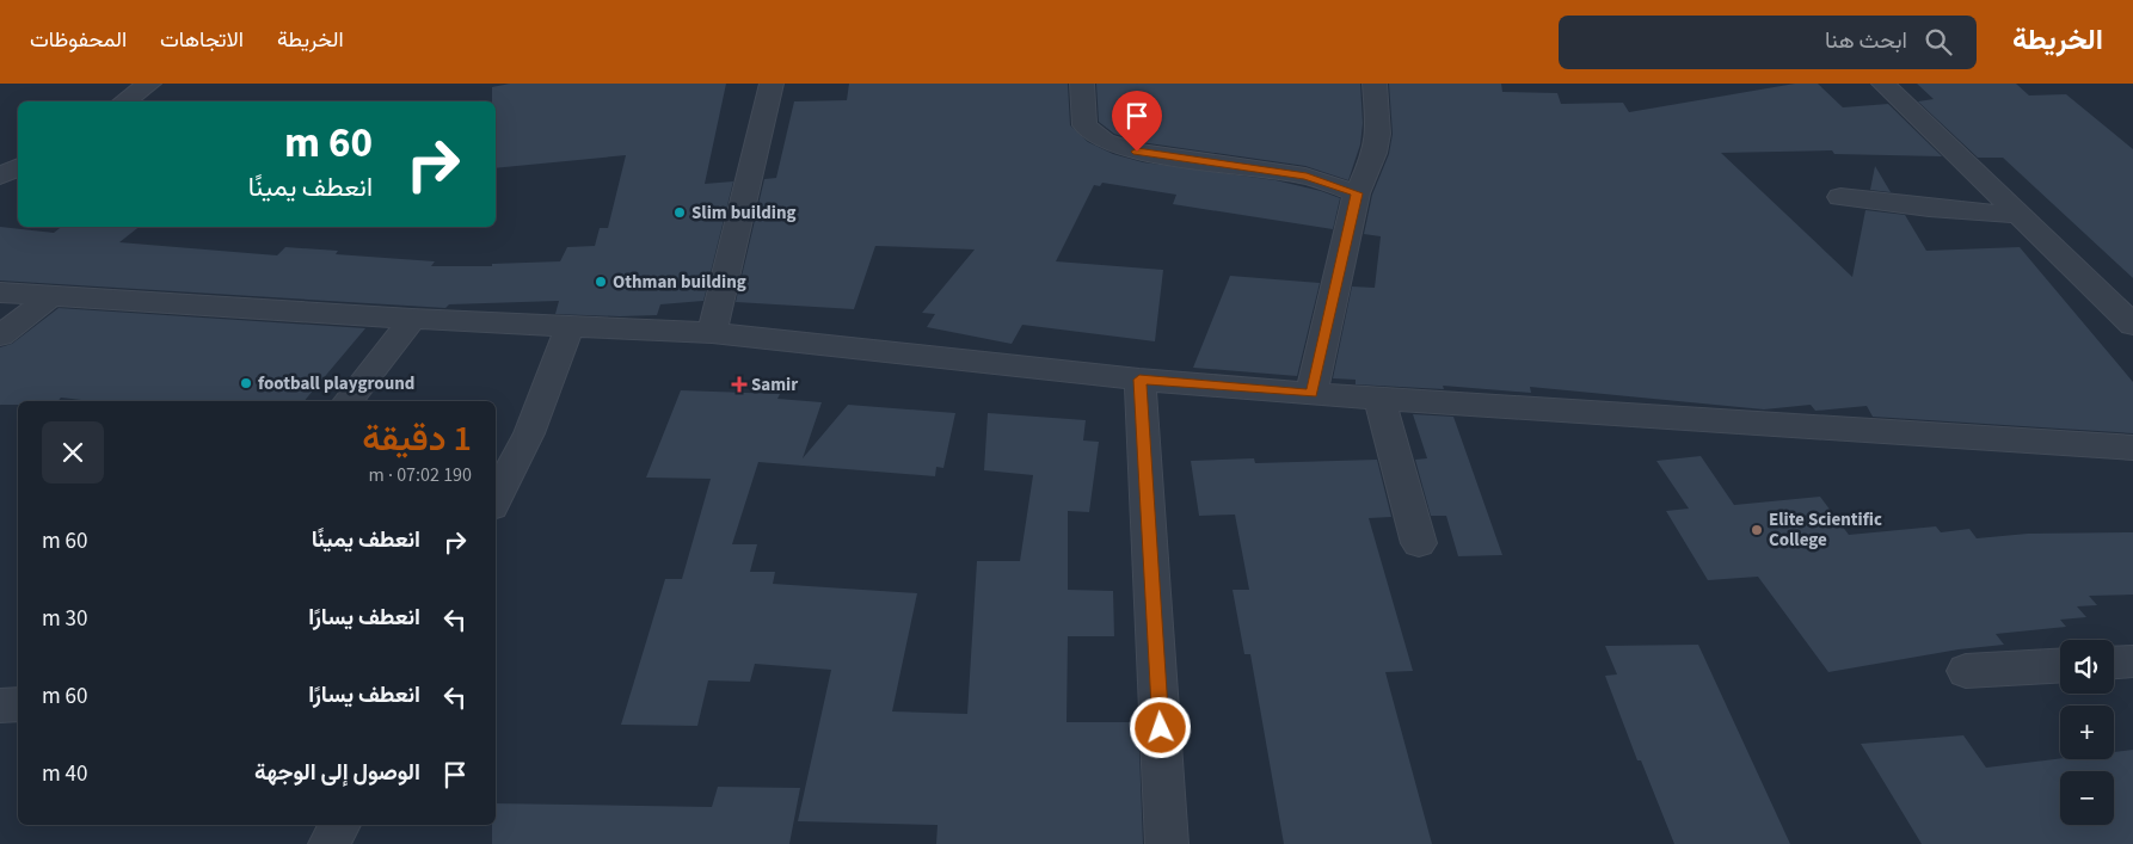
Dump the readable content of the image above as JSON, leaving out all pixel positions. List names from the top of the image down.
{
  "places": {
    "other": [
      "Slim building",
      "Othman building",
      "football playground",
      "Elite Scientific College"
    ],
    "health": ["Samir"]
  },
  "page": {
    "header": "الخريطة",
    "search": "ابحث هنا",
    "nav": ["الخريطة", "الاتجاهات", "المحفوظات"],
    "turn": ["60 m", "انعطف يمينًا"],
    "heading": ["1 دقيقة", "190 m · 07:02"],
    "list": [
      {
        "name": "انعطف يمينًا",
        "value": "60 m"
      },
      {
        "name": "انعطف يسارًا",
        "value": "30 m"
      },
      {
        "name": "انعطف يسارًا",
        "value": "60 m"
      },
      {
        "name": "الوصول إلى الوجهة",
        "value": "40 m"
      }
    ],
    "map_buttons": ["+", "−"]
  }
}
